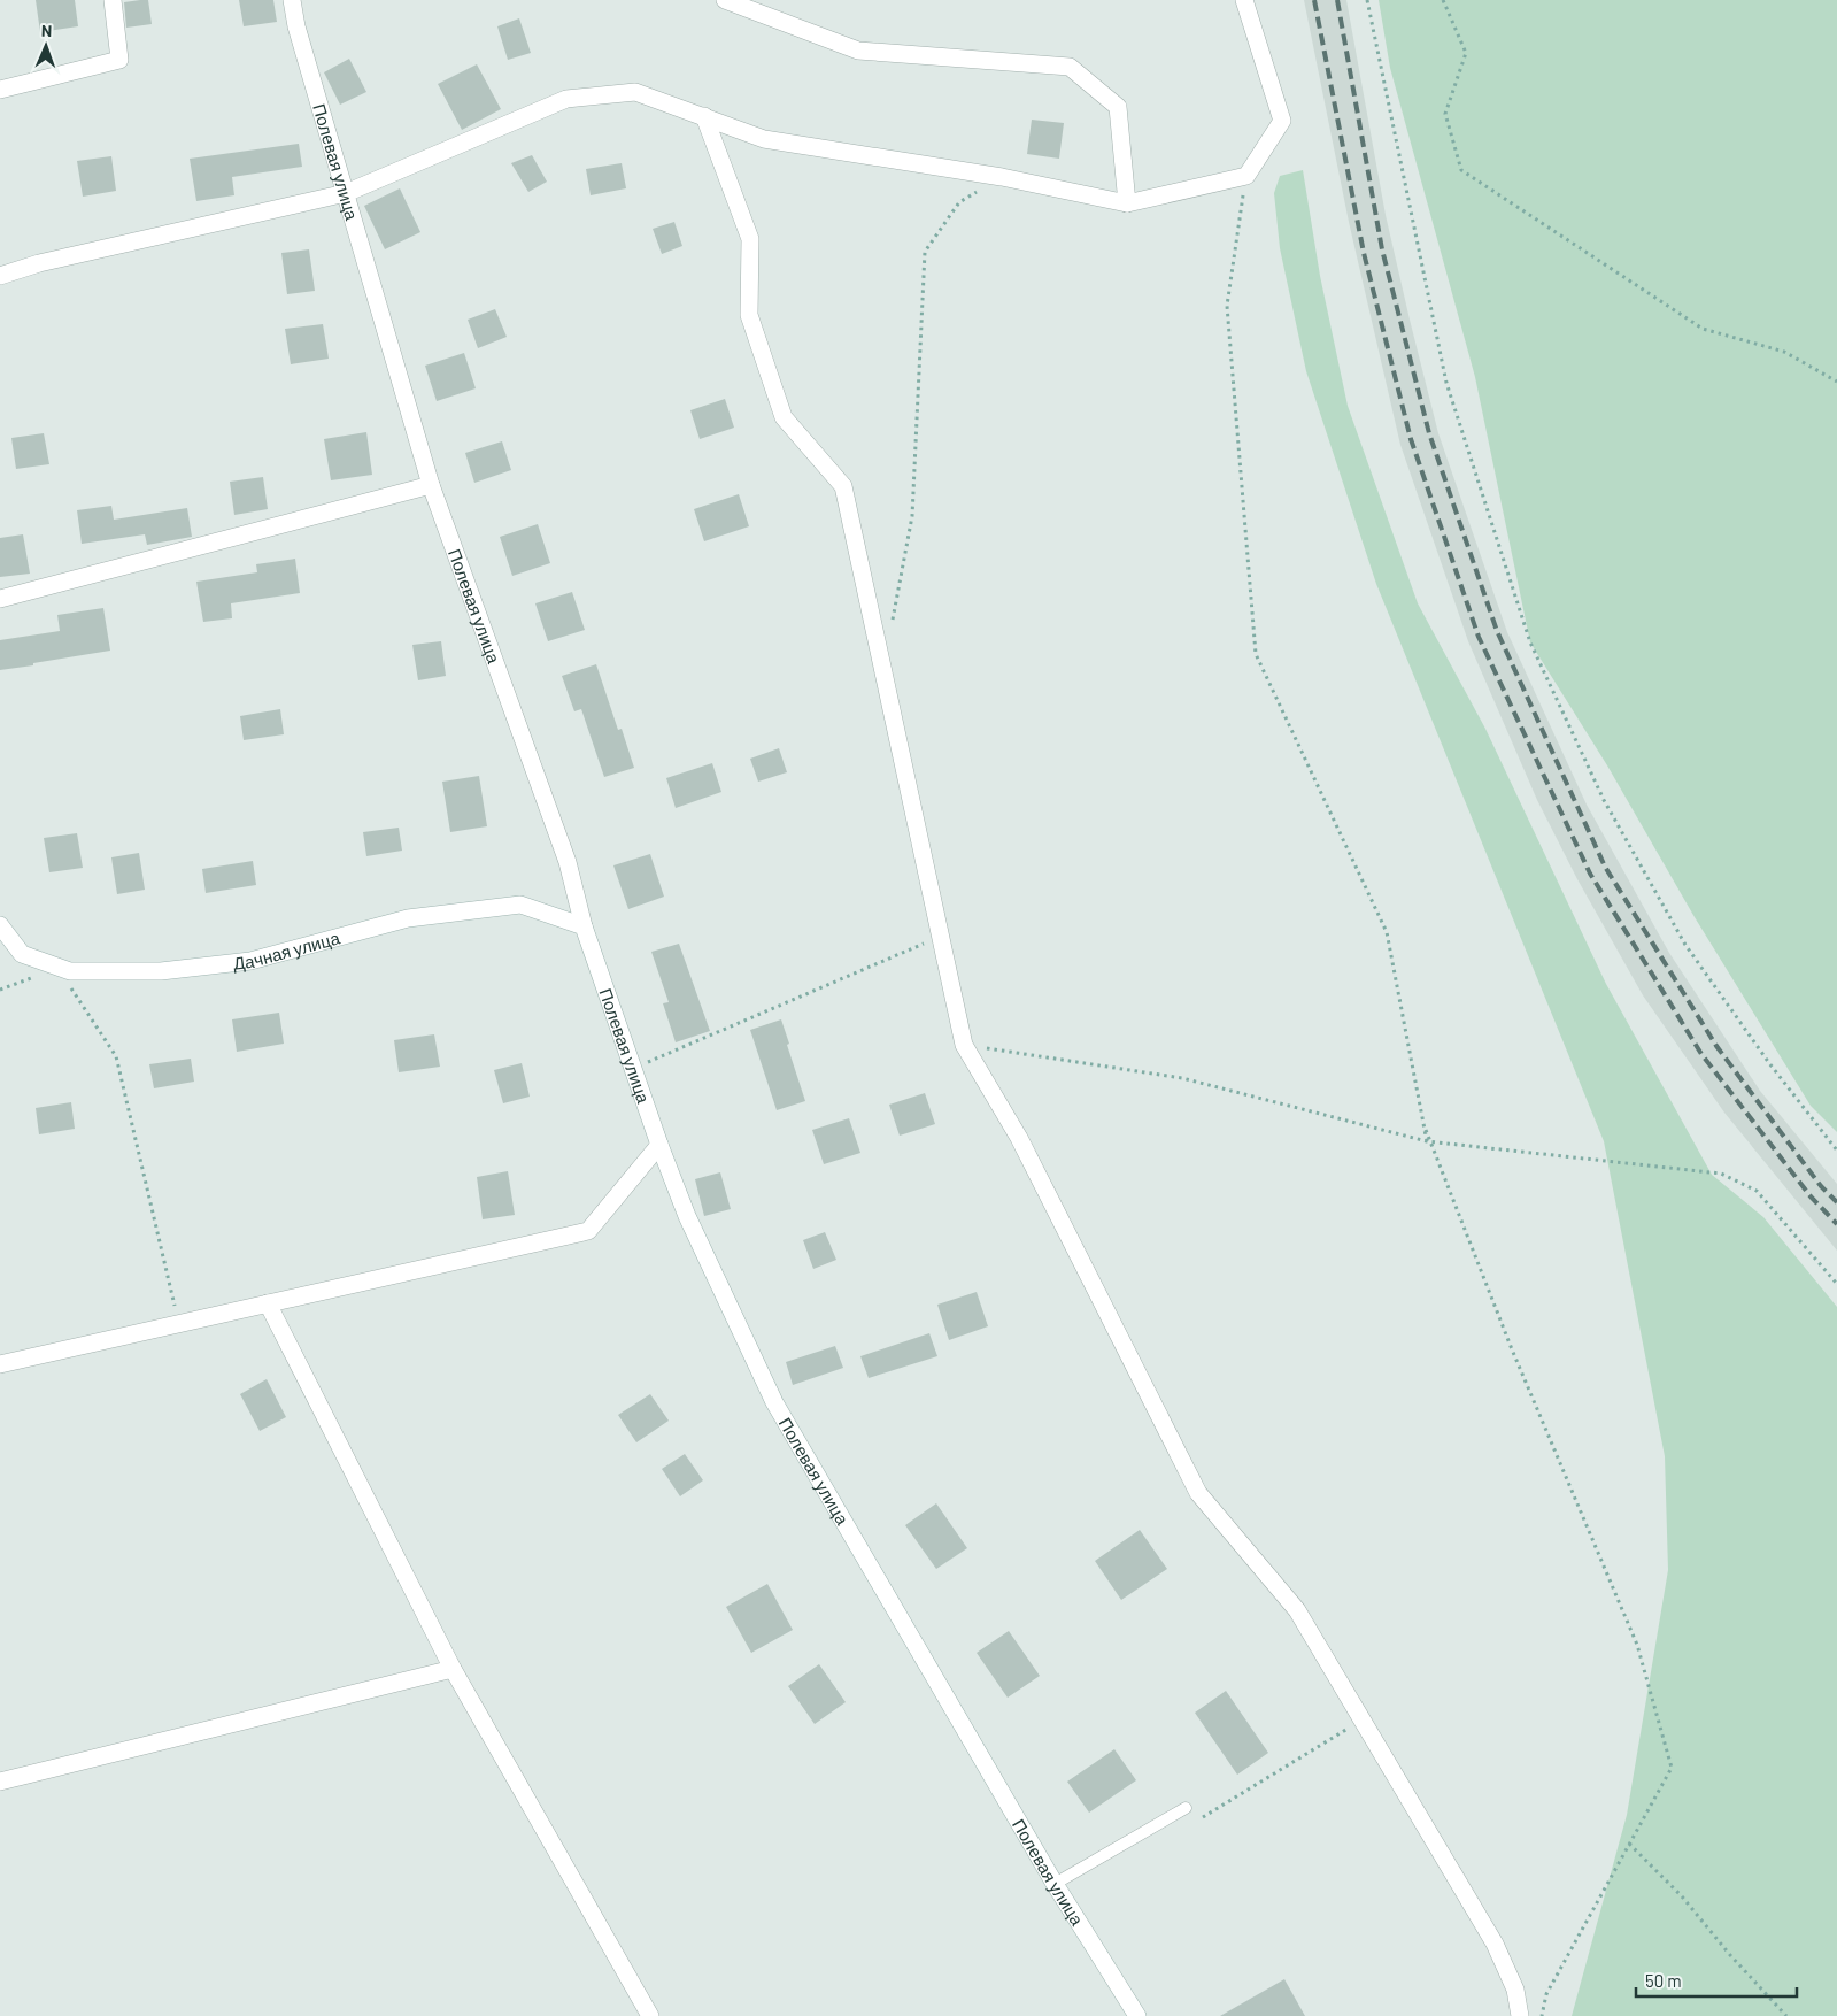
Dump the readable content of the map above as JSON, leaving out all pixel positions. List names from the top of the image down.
{
  "streets": {
    "street": ["Полевая улица", "Дачная улица"]
  },
  "crossings": [
    ["Полевая улица", "Дачная улица"]
  ],
  "scale_bar": "50 m",
  "north": "top"
}
